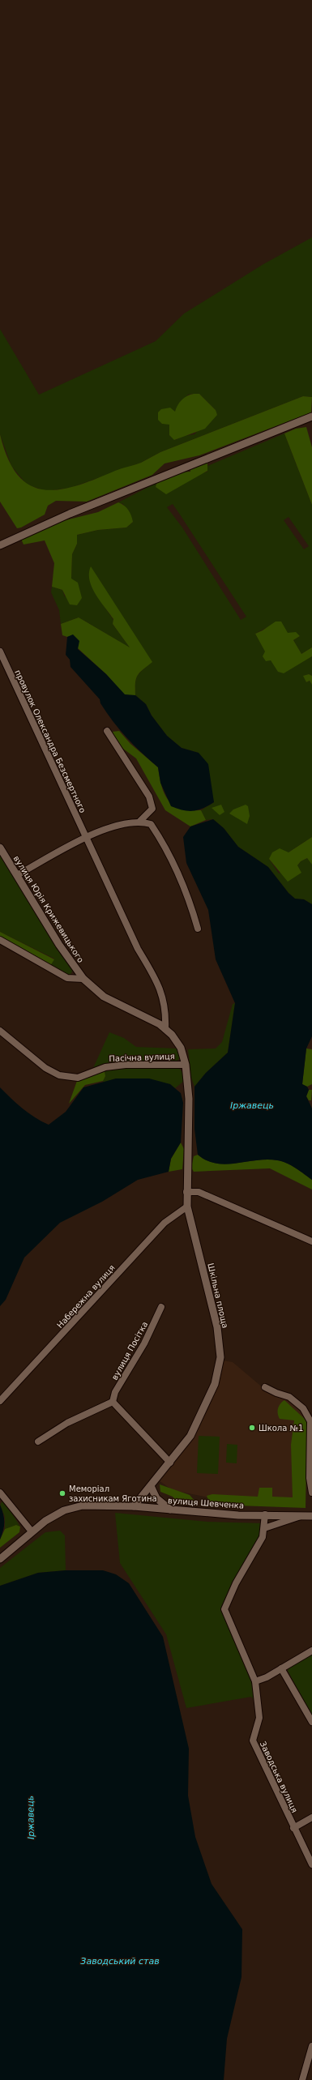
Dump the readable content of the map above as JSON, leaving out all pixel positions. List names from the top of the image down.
{
  "streets": {
    "street": [
      "провулок Олександра Безсмертного",
      "вулиця Юрія Крижевицького",
      "Пасічна вулиця",
      "Шкільна площа",
      "Набережна вулиця",
      "вулиця Посітка",
      "вулиця Шевченка",
      "Заводська вулиця"
    ]
  },
  "crossings": [
    ["провулок Олександра Безсмертного", "вулиця Юрія Крижевицького"],
    ["вулиця Юрія Крижевицького", "Пасічна вулиця"],
    ["вулиця Юрія Крижевицького", "Шкільна площа"],
    ["Пасічна вулиця", "Шкільна площа"],
    ["Шкільна площа", "Набережна вулиця"],
    ["Шкільна площа", "вулиця Шевченка"],
    ["вулиця Шевченка", "Заводська вулиця"]
  ],
  "water": ["Іржавець", "Заводський став"],
  "places": ["Школа №1", "Меморіал захисникам Яготина"]
}
